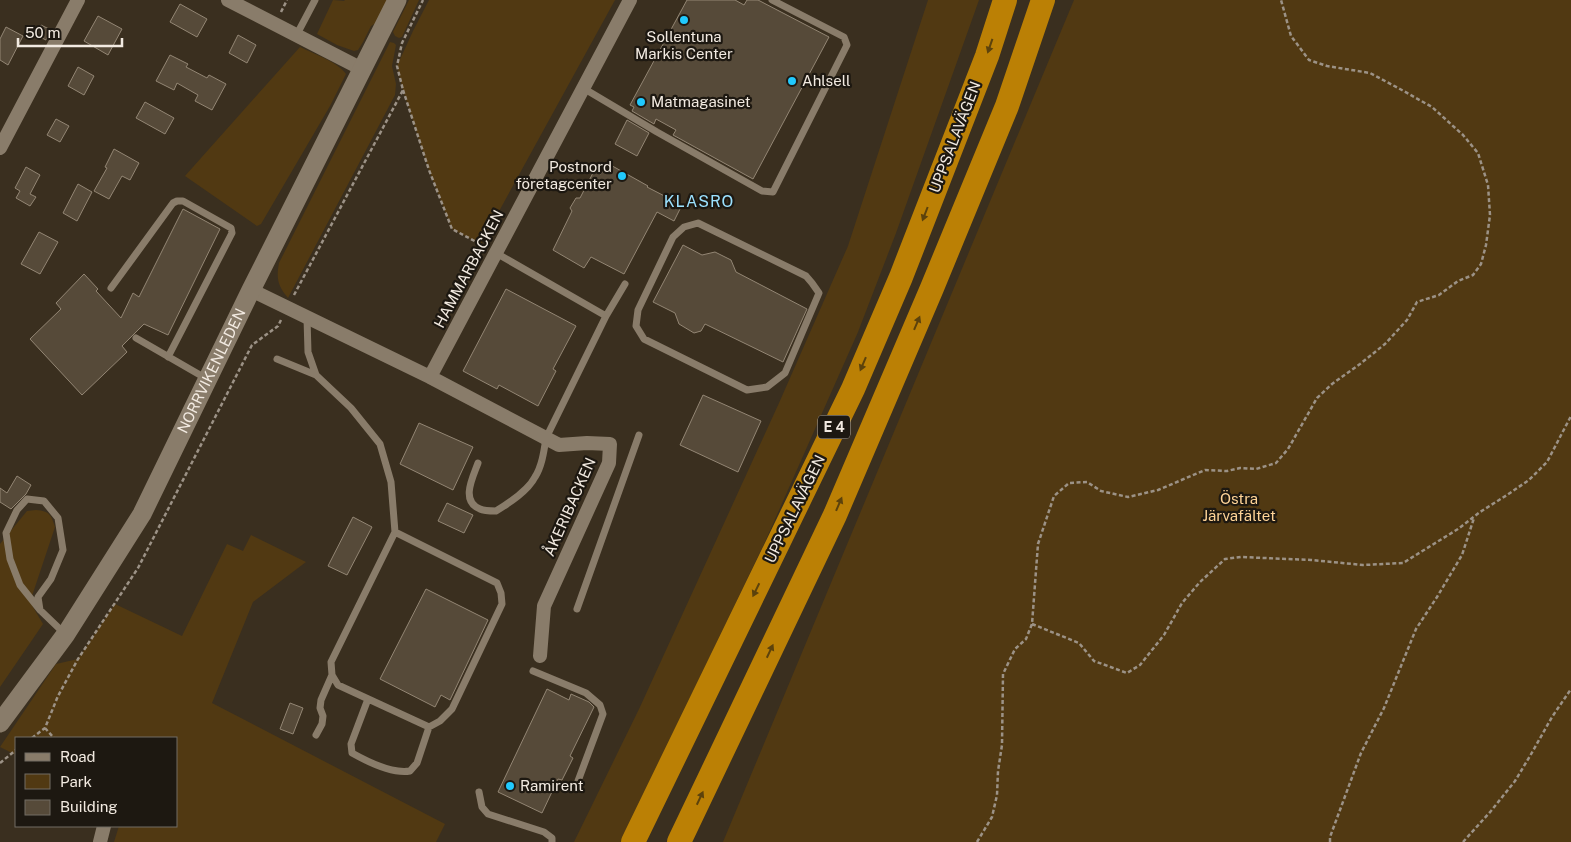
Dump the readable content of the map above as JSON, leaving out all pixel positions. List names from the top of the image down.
{
  "streets": {
    "highway": ["UPPSALAVÄGEN", "E 4"],
    "main road": ["NORRVIKENLEDEN"],
    "street": ["HAMMARBACKEN", "ÅKERIBACKEN"]
  },
  "crossings": [
    ["HAMMARBACKEN", "ÅKERIBACKEN"]
  ],
  "districts": ["KLASRO"],
  "parks": ["Östra Järvafältet"],
  "places": [
    "Sollentuna Markis Center",
    "Ahlsell",
    "Matmagasinet",
    "Postnord företagcenter",
    "Ramirent"
  ],
  "legend": ["Road", "Park", "Building"],
  "scale_bar": "50 m"
}
